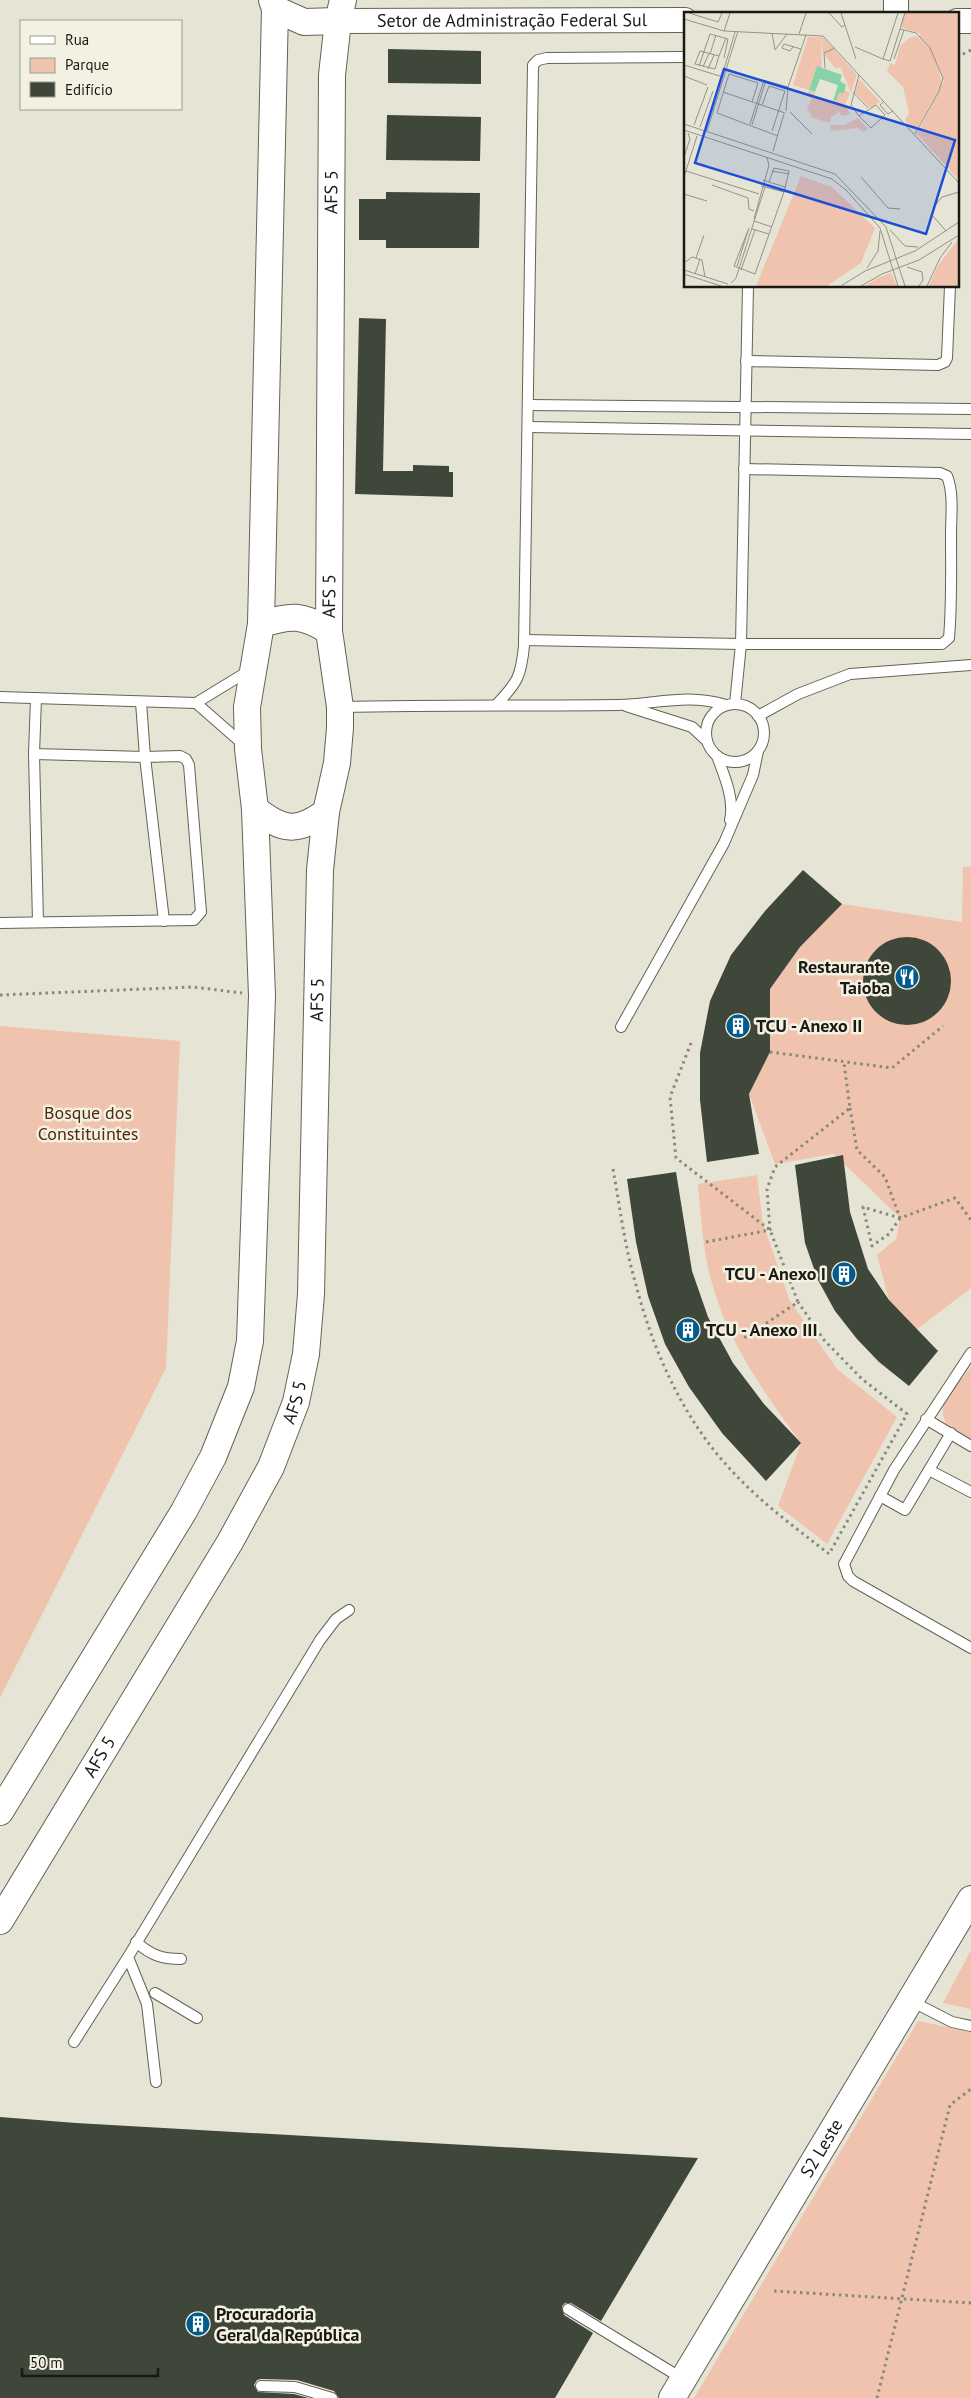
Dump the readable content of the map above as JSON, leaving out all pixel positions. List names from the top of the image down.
{
  "streets": {
    "main road": ["AFS 5", "S2 Leste"],
    "street": ["Setor de Administração Federal Sul"]
  },
  "crossings": [
    ["Setor de Administração Federal Sul", "AFS 5"]
  ],
  "parks": ["Bosque dos Constituintes"],
  "places": {
    "restaurant": ["Restaurante Taioba"],
    "building": [
      "TCU - Anexo II",
      "TCU - Anexo I",
      "TCU - Anexo III",
      "Procuradoria Geral da República"
    ]
  },
  "legend": ["Rua", "Parque", "Edifício"],
  "scale_bar": "50 m"
}
